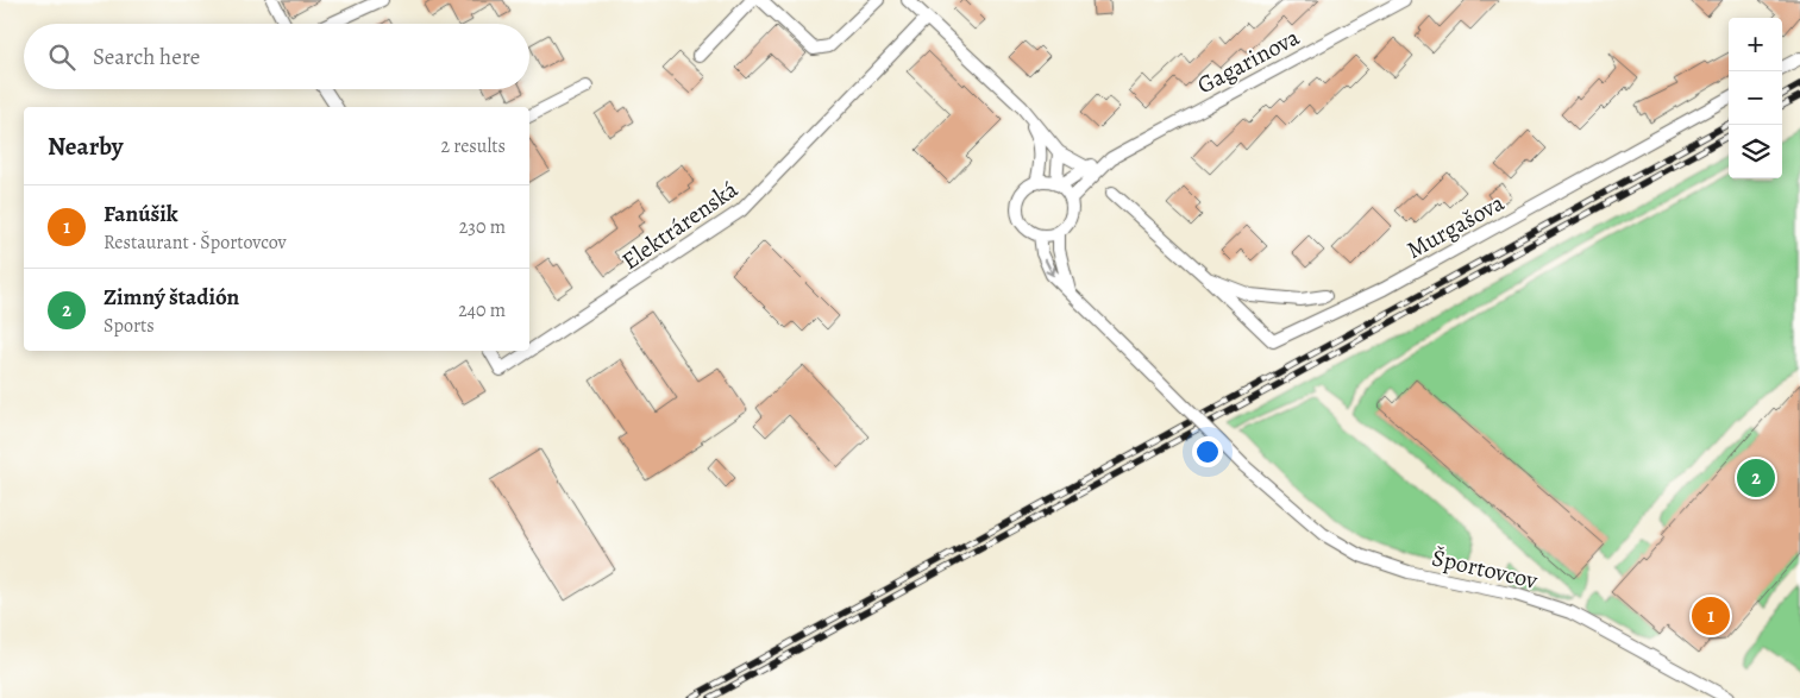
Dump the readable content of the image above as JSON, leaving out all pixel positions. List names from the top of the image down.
{
  "streets": {
    "street": [
      "Gagarinova",
      "Elektrárenská",
      "Murgašova",
      "Športovcov"
    ]
  },
  "crossings": [
    ["Gagarinova", "Športovcov"]
  ],
  "page": {
    "map_buttons": ["+", "−"],
    "search": "Search here",
    "heading": ["Nearby", "2 results"],
    "list": [
      {
        "mark": "1",
        "name": "Fanúšik",
        "note": "Restaurant · Športovcov",
        "value": "230 m"
      },
      {
        "mark": "2",
        "name": "Zimný štadión",
        "note": "Sports",
        "value": "240 m"
      }
    ],
    "pins": ["2", "1"]
  }
}
